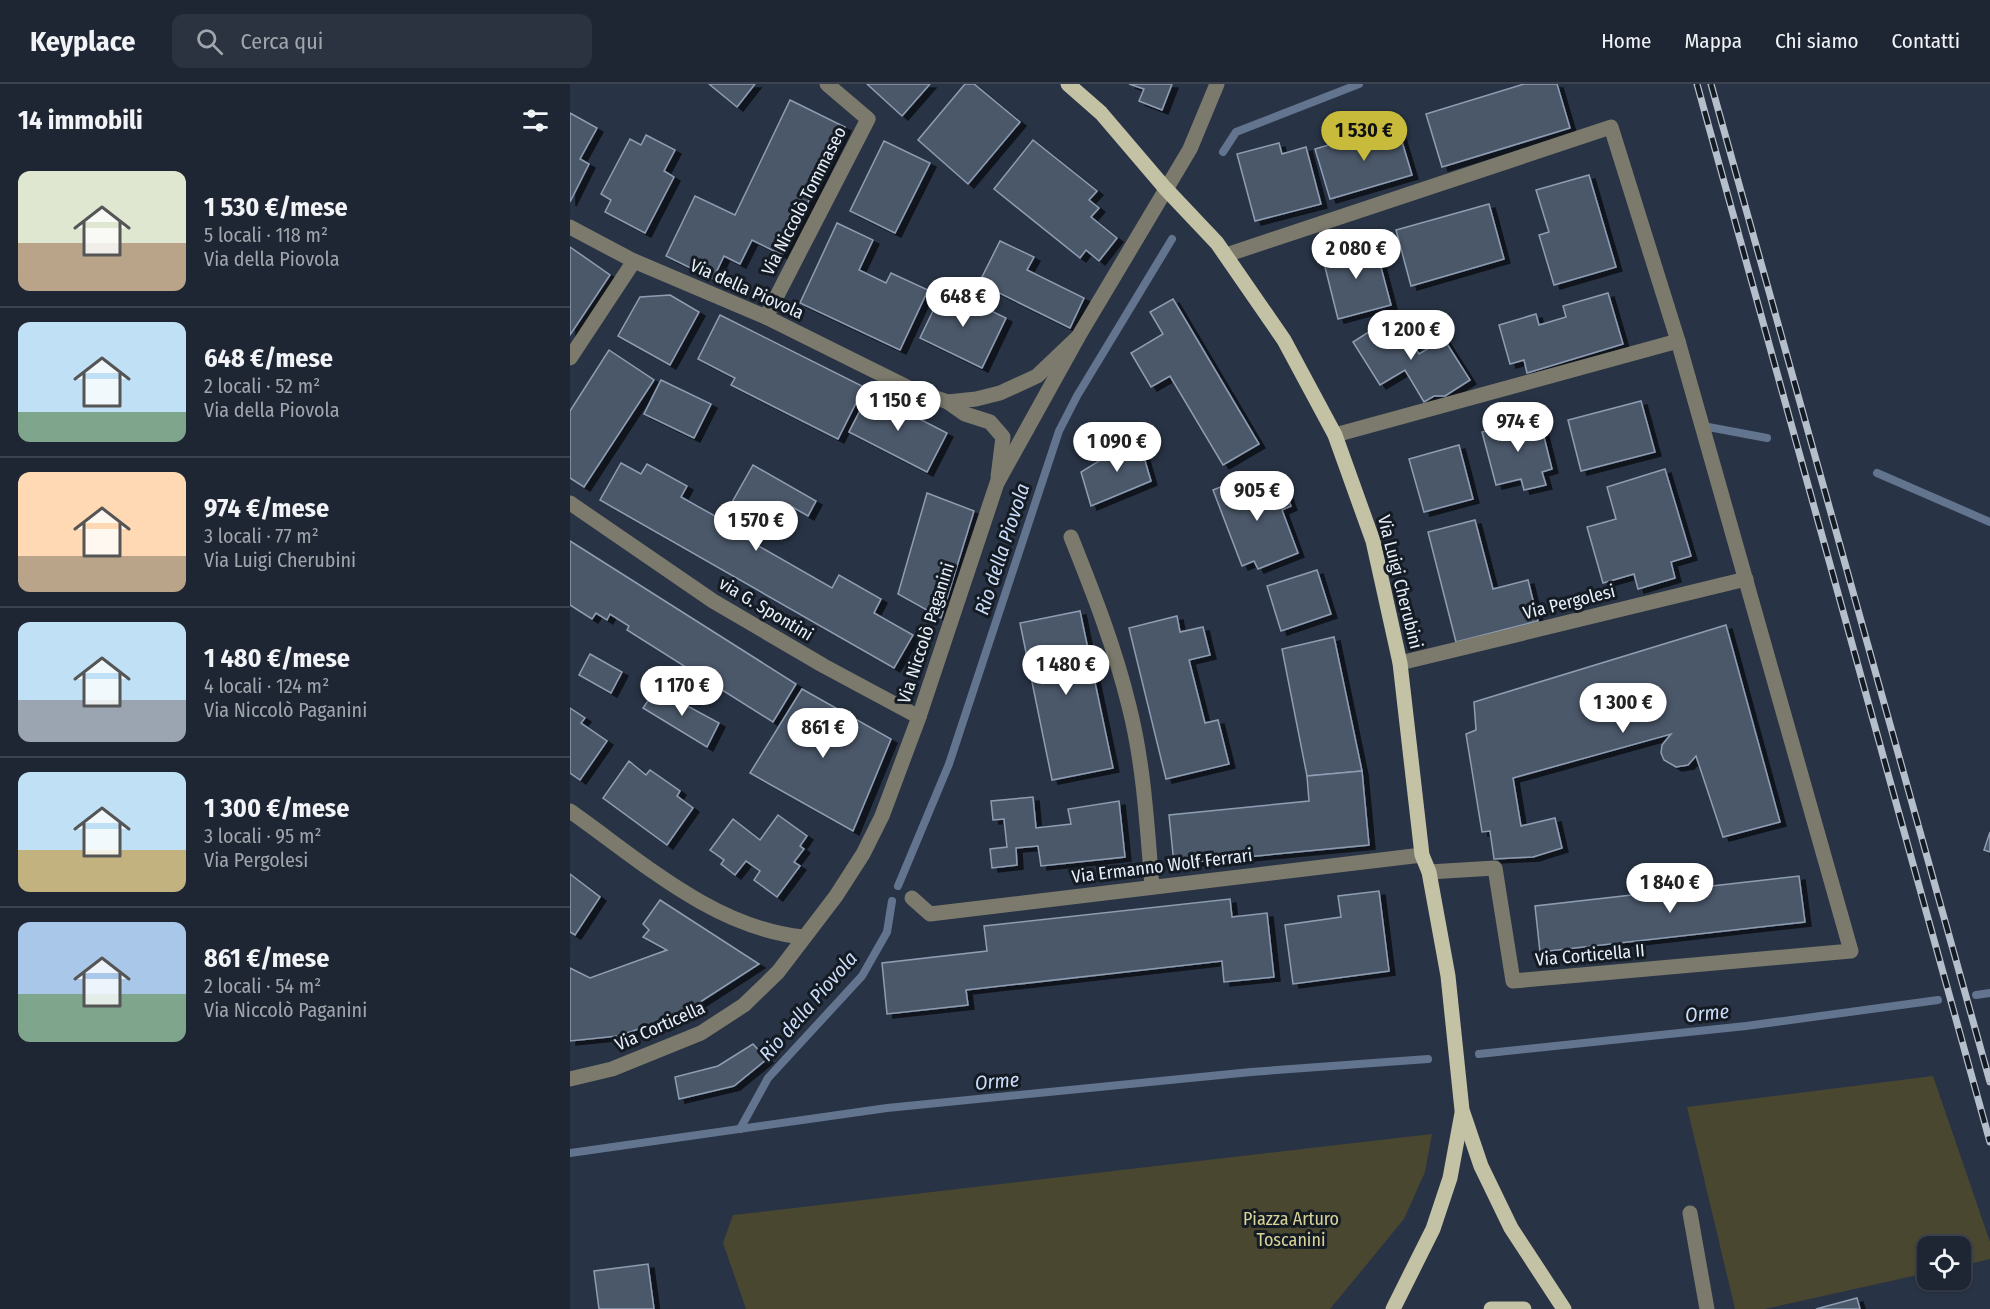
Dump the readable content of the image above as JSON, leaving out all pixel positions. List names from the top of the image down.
{
  "streets": {
    "main road": ["Via Luigi Cherubini"],
    "street": [
      "Via Niccolò Tommaseo",
      "Via della Piovola",
      "Via Pergolesi",
      "via G. Spontini",
      "Via Niccolò Paganini",
      "Via Ermanno Wolf Ferrari",
      "Via Corticella II",
      "Via Corticella"
    ]
  },
  "crossings": [
    ["Via Niccolò Tommaseo", "Via della Piovola"],
    ["Via della Piovola", "Via Luigi Cherubini"],
    ["Via della Piovola", "Via Niccolò Paganini"],
    ["Via Luigi Cherubini", "Via Pergolesi"],
    ["Via Luigi Cherubini", "Via Ermanno Wolf Ferrari"],
    ["Via Luigi Cherubini", "Via Corticella II"],
    ["Via Pergolesi", "Via Corticella II"],
    ["via G. Spontini", "Via Niccolò Paganini"],
    ["Via Niccolò Paganini", "Via Corticella"]
  ],
  "water": ["Rio della Piovola", "Orme"],
  "parks": ["Piazza Arturo Toscanini"],
  "page": {
    "header": "Keyplace",
    "search": "Cerca qui",
    "nav": [
      "Home",
      "Mappa",
      "Chi siamo",
      "Contatti"
    ],
    "heading": "14 immobili",
    "price": [
      "1 530 €",
      "2 080 €",
      "648 €",
      "1 200 €",
      "1 150 €",
      "974 €",
      "1 090 €",
      "905 €",
      "1 570 €",
      "1 480 €",
      "1 170 €",
      "1 300 €",
      "861 €",
      "1 840 €"
    ],
    "list": [
      {
        "name": "1 530 €/mese",
        "note": "5 locali · 118 m² · Via della Piovola"
      },
      {
        "name": "648 €/mese",
        "note": "2 locali · 52 m² · Via della Piovola"
      },
      {
        "name": "974 €/mese",
        "note": "3 locali · 77 m² · Via Luigi Cherubini"
      },
      {
        "name": "1 480 €/mese",
        "note": "4 locali · 124 m² · Via Niccolò Paganini"
      },
      {
        "name": "1 300 €/mese",
        "note": "3 locali · 95 m² · Via Pergolesi"
      },
      {
        "name": "861 €/mese",
        "note": "2 locali · 54 m² · Via Niccolò Paganini"
      }
    ]
  }
}
